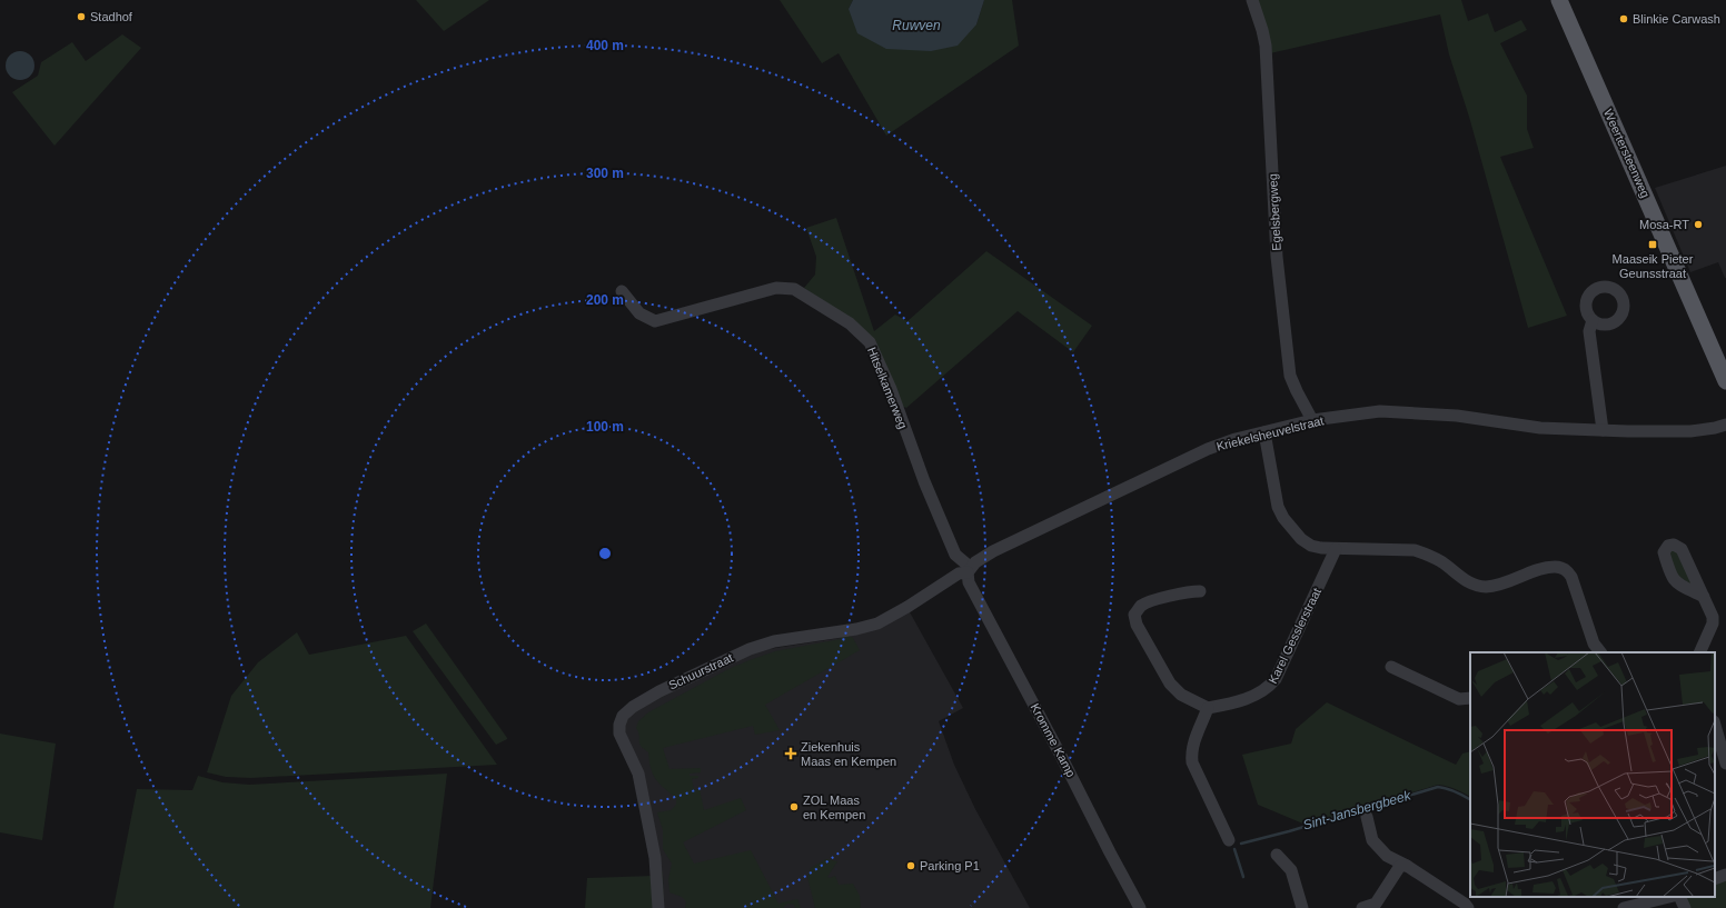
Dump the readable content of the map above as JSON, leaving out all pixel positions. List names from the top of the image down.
{
  "streets": {
    "main road": ["Weertersteenweg"],
    "street": [
      "Egelsbergweg",
      "Hitselkamerweg",
      "Kriekelsheuvelstraat",
      "Karel Gesslerstraat",
      "Schuurstraat",
      "Kromme Kamp"
    ]
  },
  "crossings": [
    ["Egelsbergweg", "Kriekelsheuvelstraat"],
    ["Hitselkamerweg", "Kriekelsheuvelstraat"],
    ["Hitselkamerweg", "Schuurstraat"],
    ["Hitselkamerweg", "Kromme Kamp"],
    ["Kriekelsheuvelstraat", "Schuurstraat"],
    ["Kriekelsheuvelstraat", "Kromme Kamp"],
    ["Schuurstraat", "Kromme Kamp"]
  ],
  "water": ["Ruwven", "Sint-Jansbergbeek"],
  "places": {
    "other": [
      "Stadhof",
      "Blinkie Carwash",
      "Mosa-RT",
      "ZOL Maas en Kempen",
      "Parking P1"
    ],
    "transit": ["Maaseik Pieter Geunsstraat"],
    "health": ["Ziekenhuis Maas en Kempen"]
  },
  "rings": [
    "400 m",
    "300 m",
    "200 m",
    "100 m"
  ]
}
